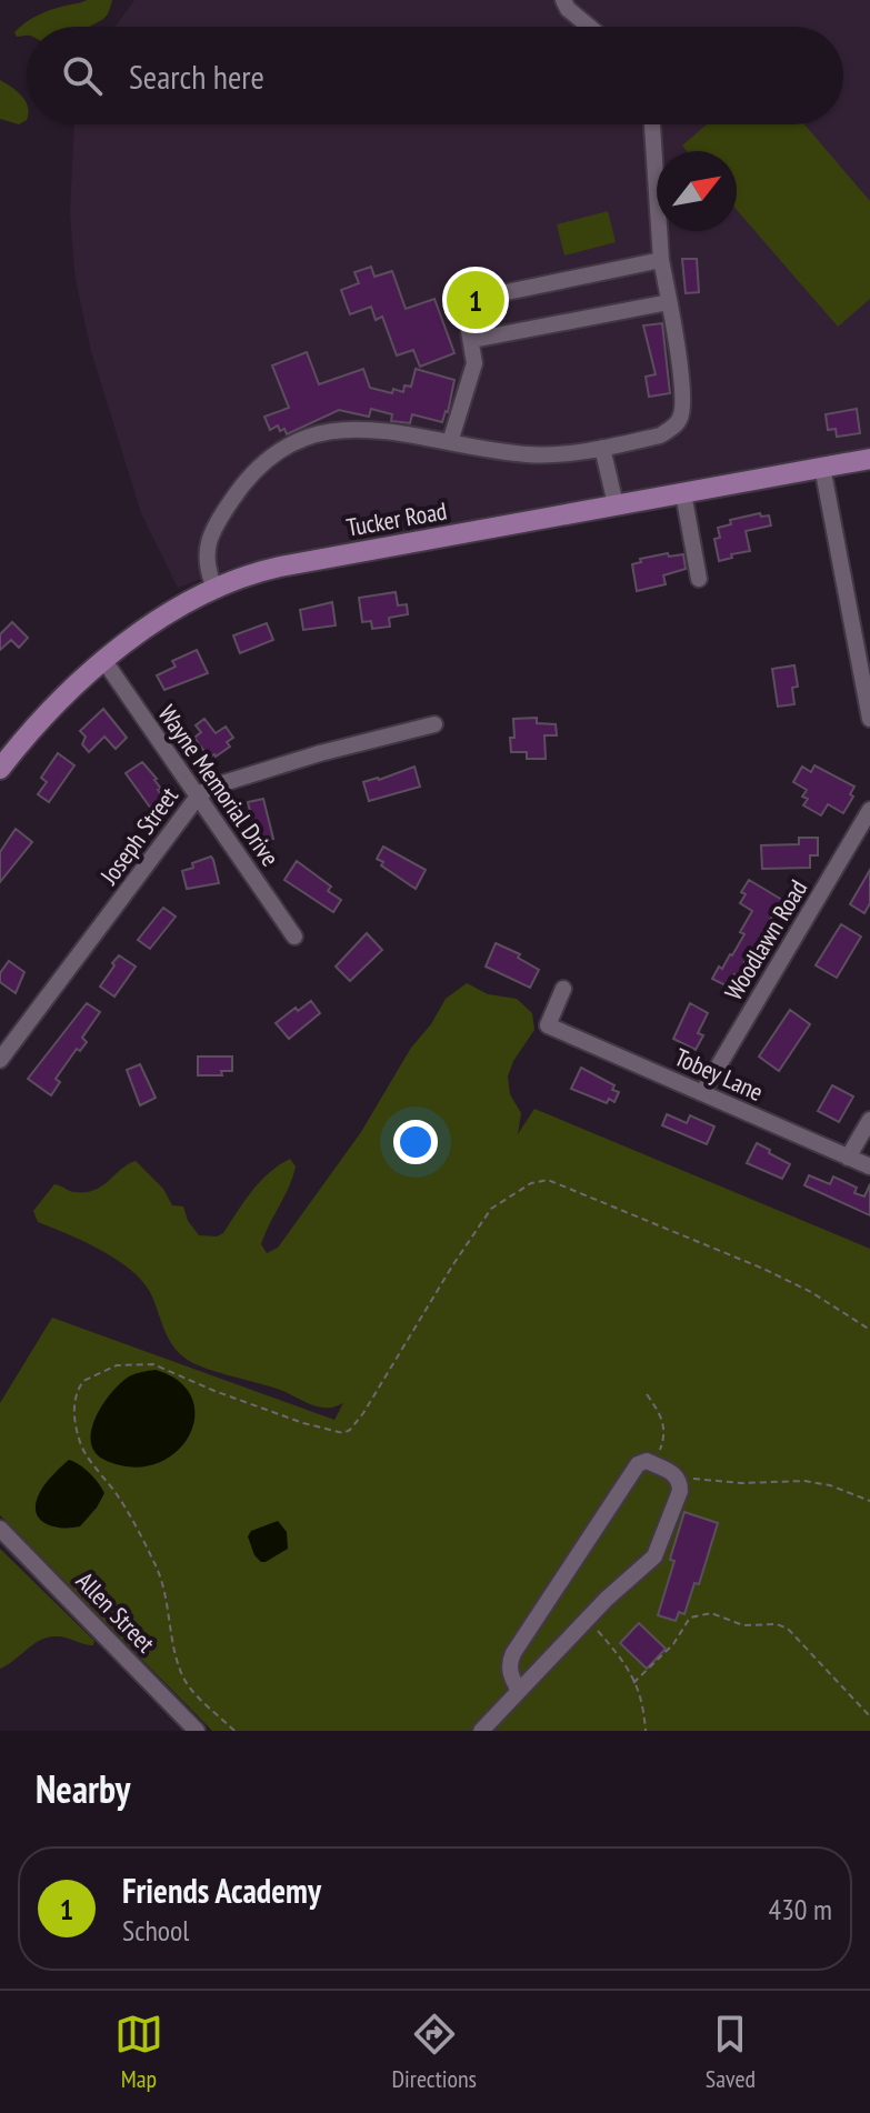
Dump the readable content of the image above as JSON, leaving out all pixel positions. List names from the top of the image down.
{
  "streets": {
    "main road": ["Tucker Road"],
    "street": [
      "Wayne Memorial Drive",
      "Joseph Street",
      "Woodlawn Road",
      "Tobey Lane",
      "Allen Street"
    ]
  },
  "crossings": [
    ["Tucker Road", "Wayne Memorial Drive"],
    ["Wayne Memorial Drive", "Joseph Street"],
    ["Woodlawn Road", "Tobey Lane"]
  ],
  "north": "top right",
  "page": {
    "search": "Search here",
    "pins": "1",
    "heading": "Nearby",
    "list": [
      {
        "mark": "1",
        "name": "Friends Academy",
        "note": "School",
        "value": "430 m"
      }
    ],
    "nav": ["Map", "Directions", "Saved"]
  }
}
